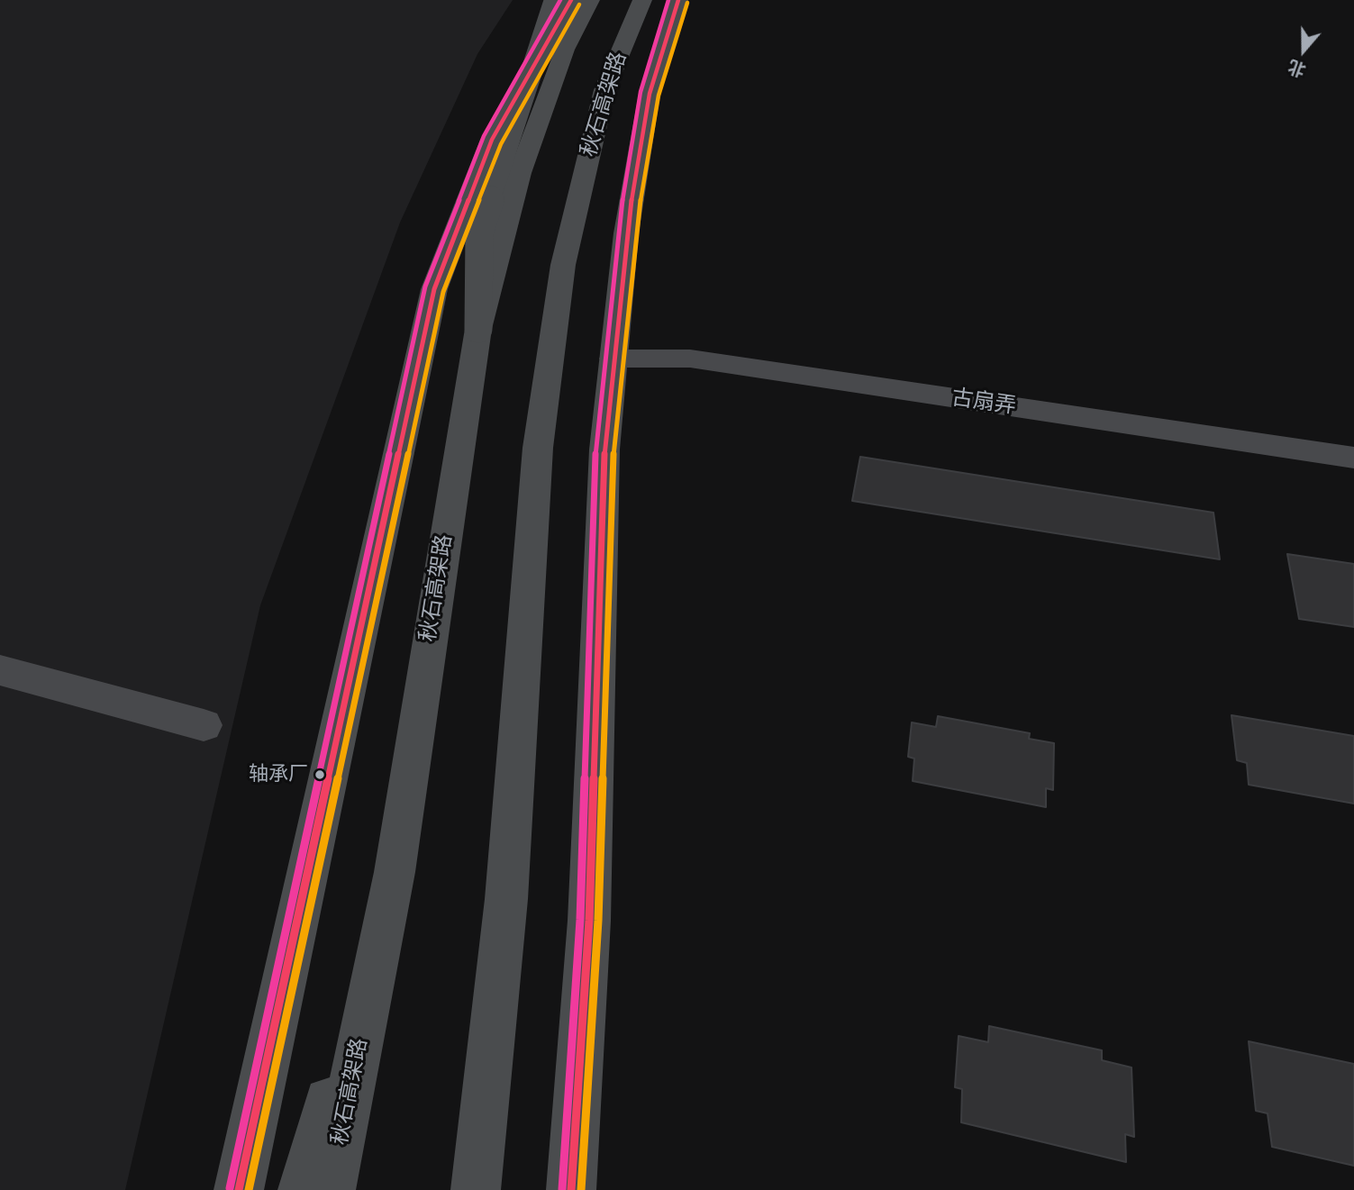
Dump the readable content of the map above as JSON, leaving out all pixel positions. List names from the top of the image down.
{
  "streets": {
    "main road": ["秋石高架路"],
    "street": ["古扇弄"]
  },
  "places": ["轴承厂"],
  "north": "bottom"
}
